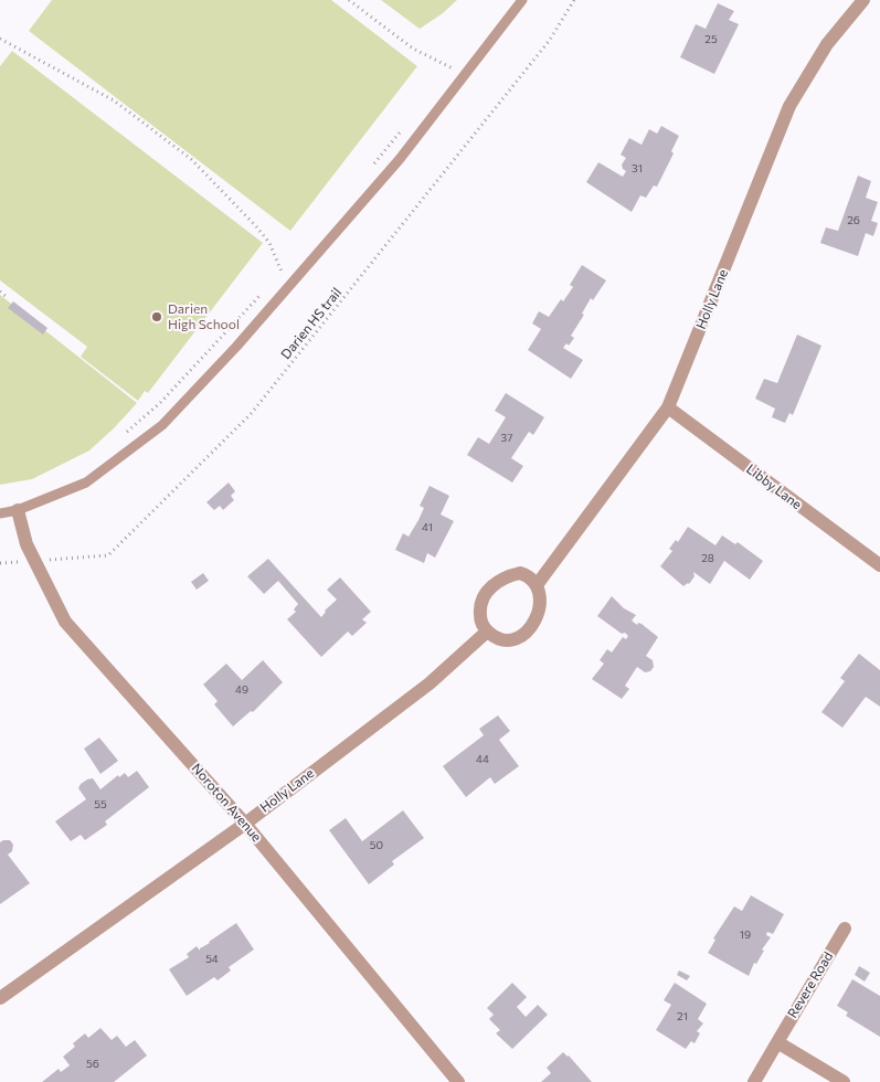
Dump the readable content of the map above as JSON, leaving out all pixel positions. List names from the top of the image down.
{
  "streets": {
    "street": [
      "Holly Lane",
      "Libby Lane",
      "Noroton Avenue",
      "Revere Road"
    ],
    "path": ["Darien HS trail"]
  },
  "crossings": [
    ["Holly Lane", "Libby Lane"],
    ["Holly Lane", "Noroton Avenue"],
    ["Darien HS trail", "Noroton Avenue"]
  ],
  "places": ["Darien High School"],
  "house_numbers": [
    "25",
    "31",
    "26",
    "37",
    "41",
    "28",
    "49",
    "44",
    "55",
    "50",
    "19",
    "54",
    "21",
    "56"
  ]
}
